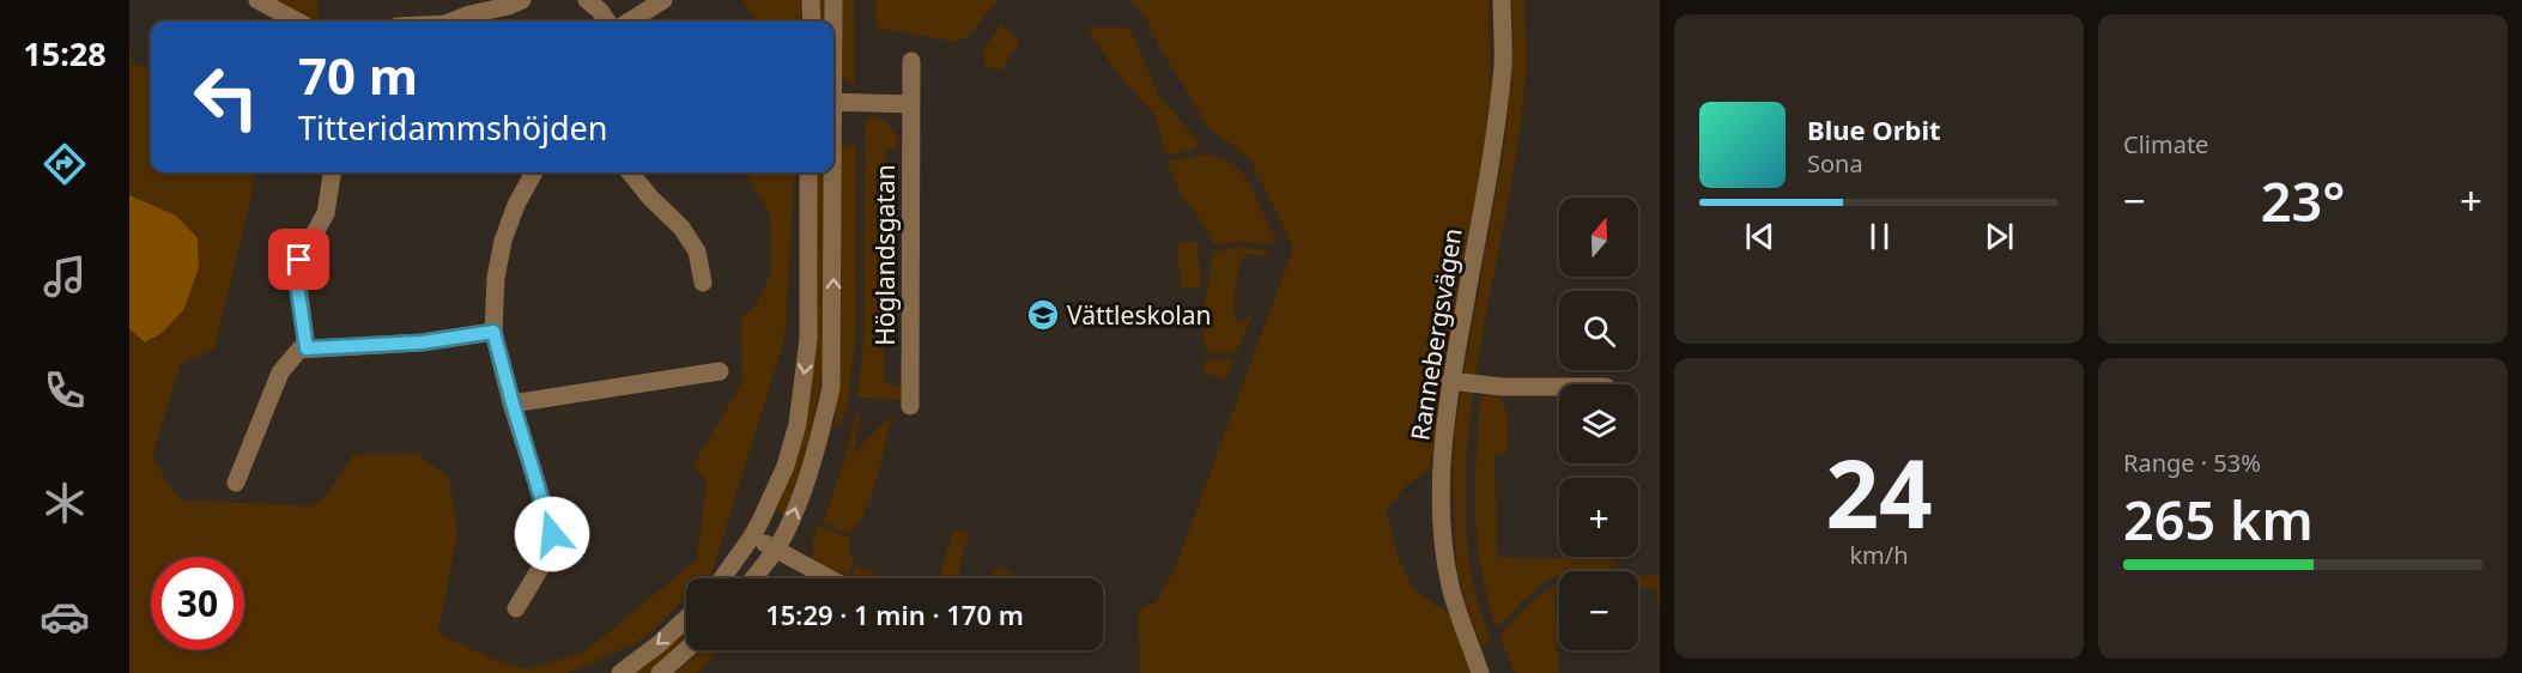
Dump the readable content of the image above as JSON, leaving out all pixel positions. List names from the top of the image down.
{
  "streets": {
    "street": ["Höglandsgatan", "Rannebergsvägen"]
  },
  "places": {
    "school or university": ["Vättleskolan"]
  },
  "north": "top",
  "page": {
    "tabs": "15:28",
    "tile": [
      "Climate",
      ["24", "km/h"],
      ["Range · 53%", "265 km"]
    ],
    "turn": ["70 m", "Titteridammshöjden"],
    "song": ["Blue Orbit", "Sona"],
    "heat": ["−", "23°", "+"],
    "map_buttons": ["+", "−"],
    "limit": "30",
    "trip": "15:29 · 1 min · 170 m"
  }
}
